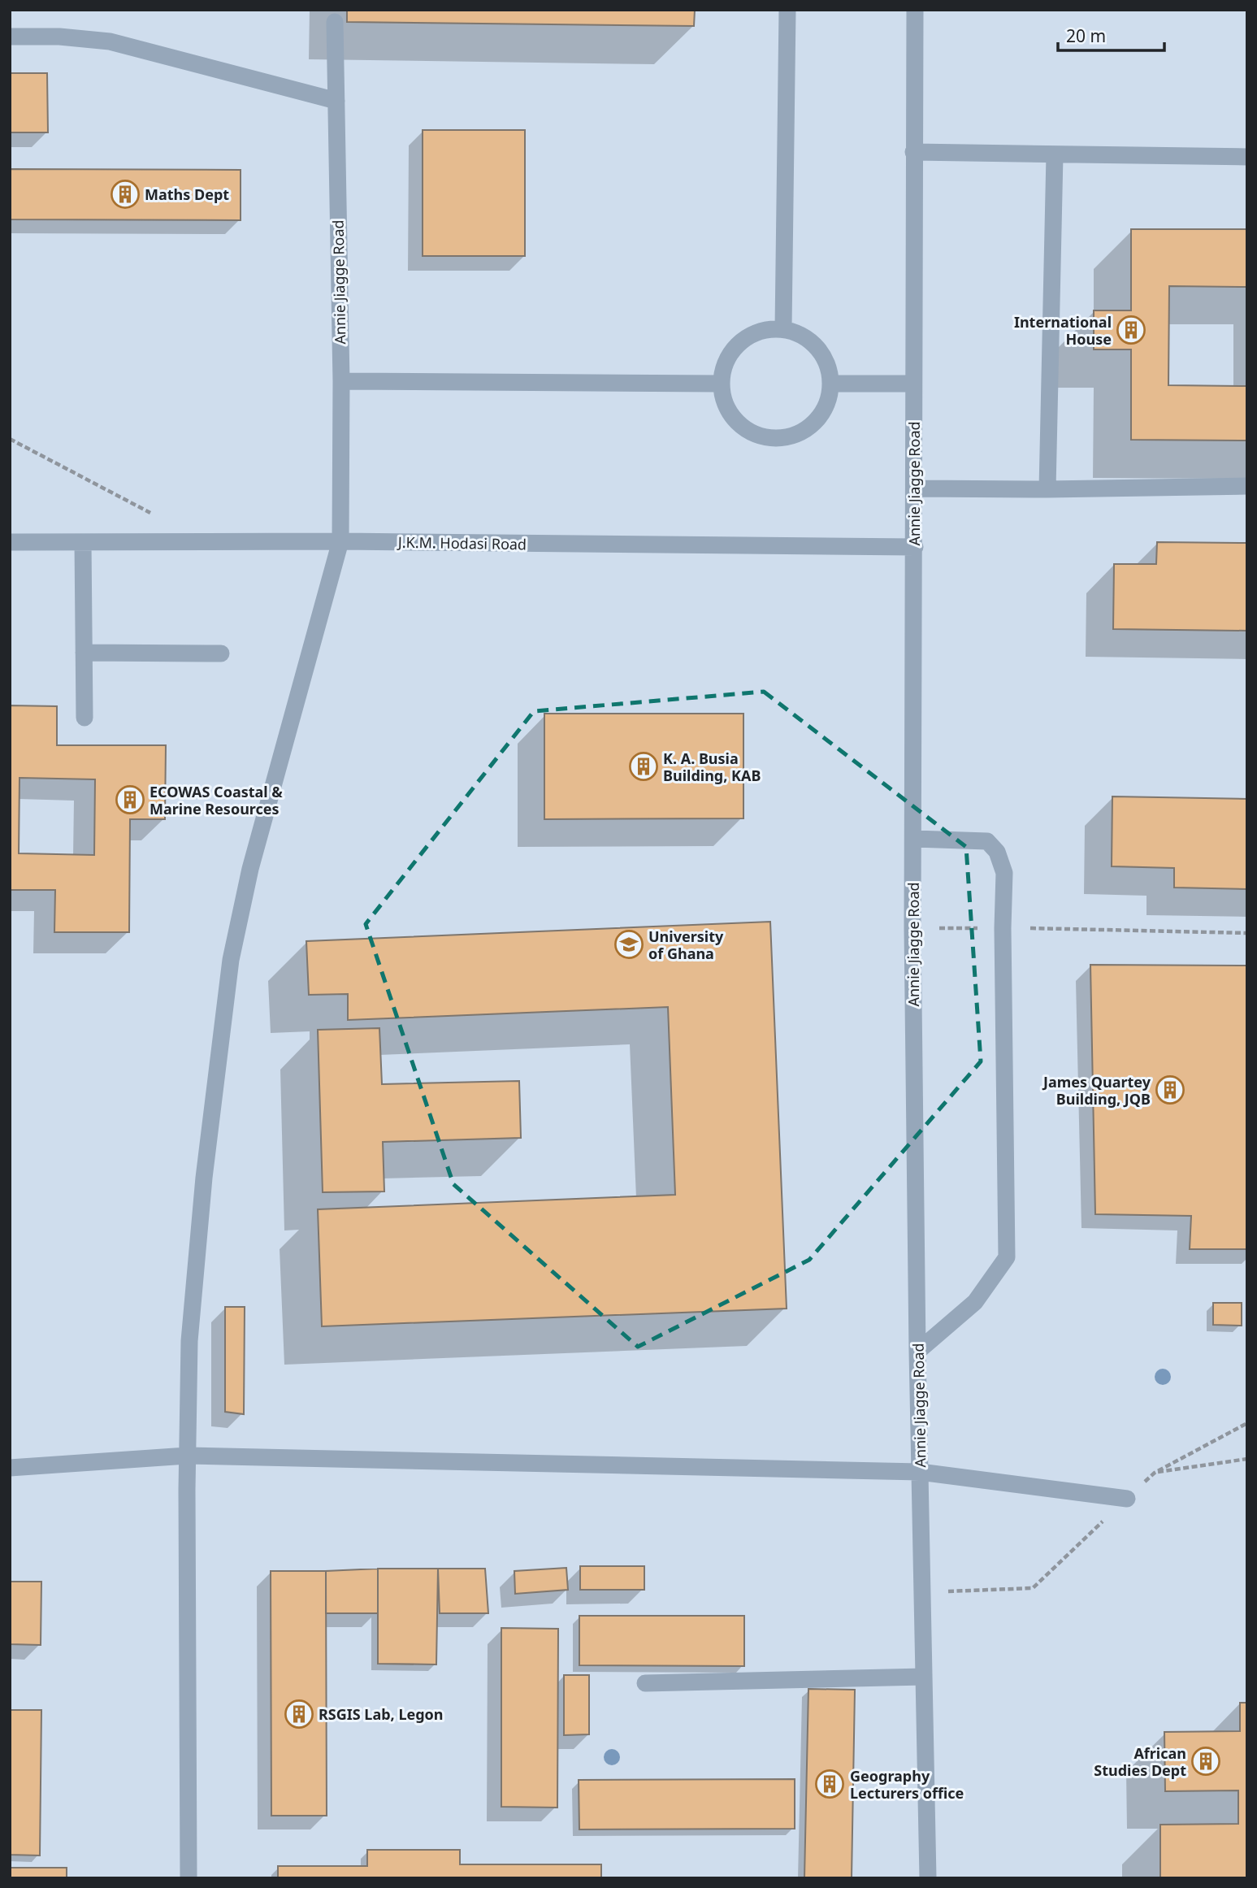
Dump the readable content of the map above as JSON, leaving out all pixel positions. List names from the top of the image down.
{
  "streets": {
    "street": ["Annie Jiagge Road", "J.K.M. Hodasi Road"]
  },
  "crossings": [
    ["Annie Jiagge Road", "J.K.M. Hodasi Road"]
  ],
  "places": {
    "building": [
      "Maths Dept",
      "International House",
      "K. A. Busia Building, KAB",
      "ECOWAS Coastal & Marine Resources",
      "James Quartey Building, JQB",
      "RSGIS Lab, Legon",
      "African Studies Dept",
      "Geography Lecturers office"
    ],
    "school or university": ["University of Ghana"]
  },
  "scale_bar": "20 m"
}
